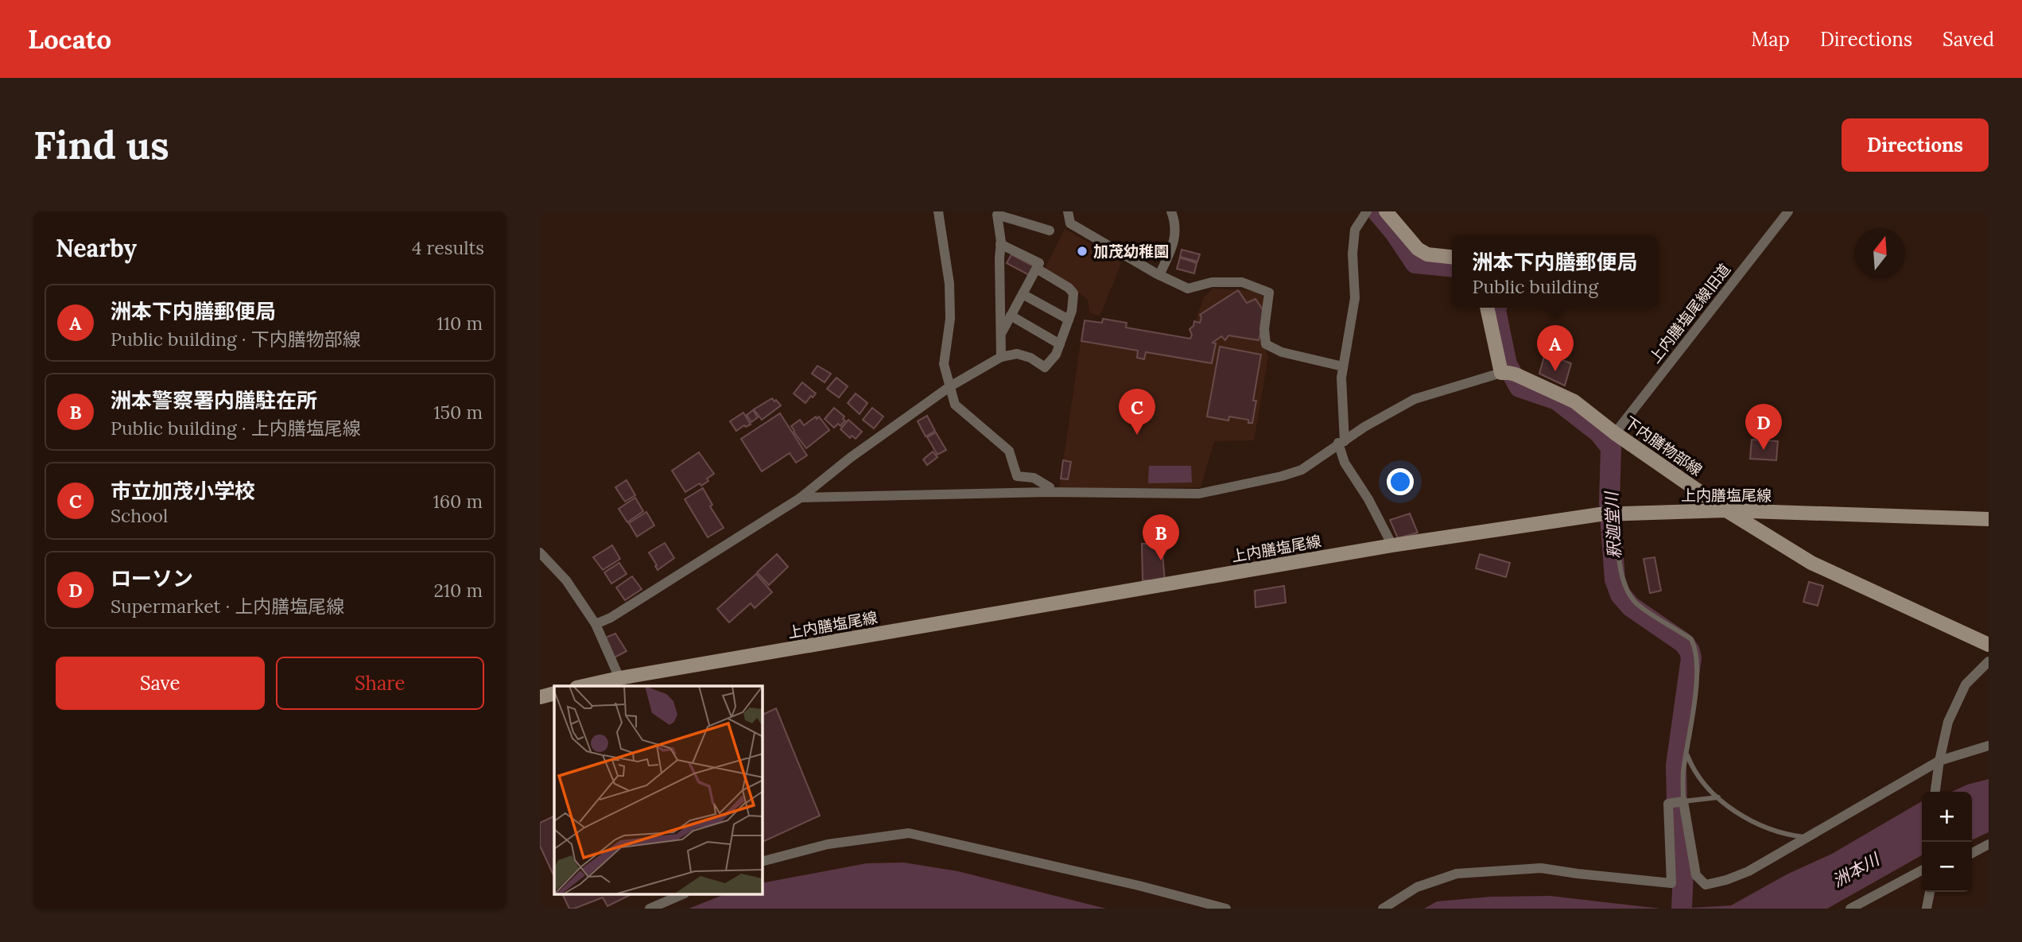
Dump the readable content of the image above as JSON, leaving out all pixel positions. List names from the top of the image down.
{
  "streets": {
    "main road": ["下内膳物部線", "上内膳塩尾線"],
    "street": ["上内膳塩尾線旧道"]
  },
  "crossings": [
    ["上内膳塩尾線旧道", "下内膳物部線"],
    ["下内膳物部線", "上内膳塩尾線"]
  ],
  "water": ["釈迦堂川", "洲本川"],
  "places": ["加茂幼稚園"],
  "north": "top",
  "page": {
    "header": "Locato",
    "nav": ["Map", "Directions", "Saved"],
    "buttons": [
      "Directions",
      ["Save", "Share"]
    ],
    "title": "Find us",
    "heading": ["Nearby", "4 results"],
    "popup": ["洲本下内膳郵便局", "Public building"],
    "list": [
      {
        "mark": "A",
        "name": "洲本下内膳郵便局",
        "note": "Public building · 下内膳物部線",
        "value": "110 m"
      },
      {
        "mark": "B",
        "name": "洲本警察署内膳駐在所",
        "note": "Public building · 上内膳塩尾線",
        "value": "150 m"
      },
      {
        "mark": "C",
        "name": "市立加茂小学校",
        "note": "School",
        "value": "160 m"
      },
      {
        "mark": "D",
        "name": "ローソン",
        "note": "Supermarket · 上内膳塩尾線",
        "value": "210 m"
      }
    ],
    "pins": [
      "A",
      "C",
      "D",
      "B"
    ],
    "map_buttons": ["+", "−"]
  }
}
